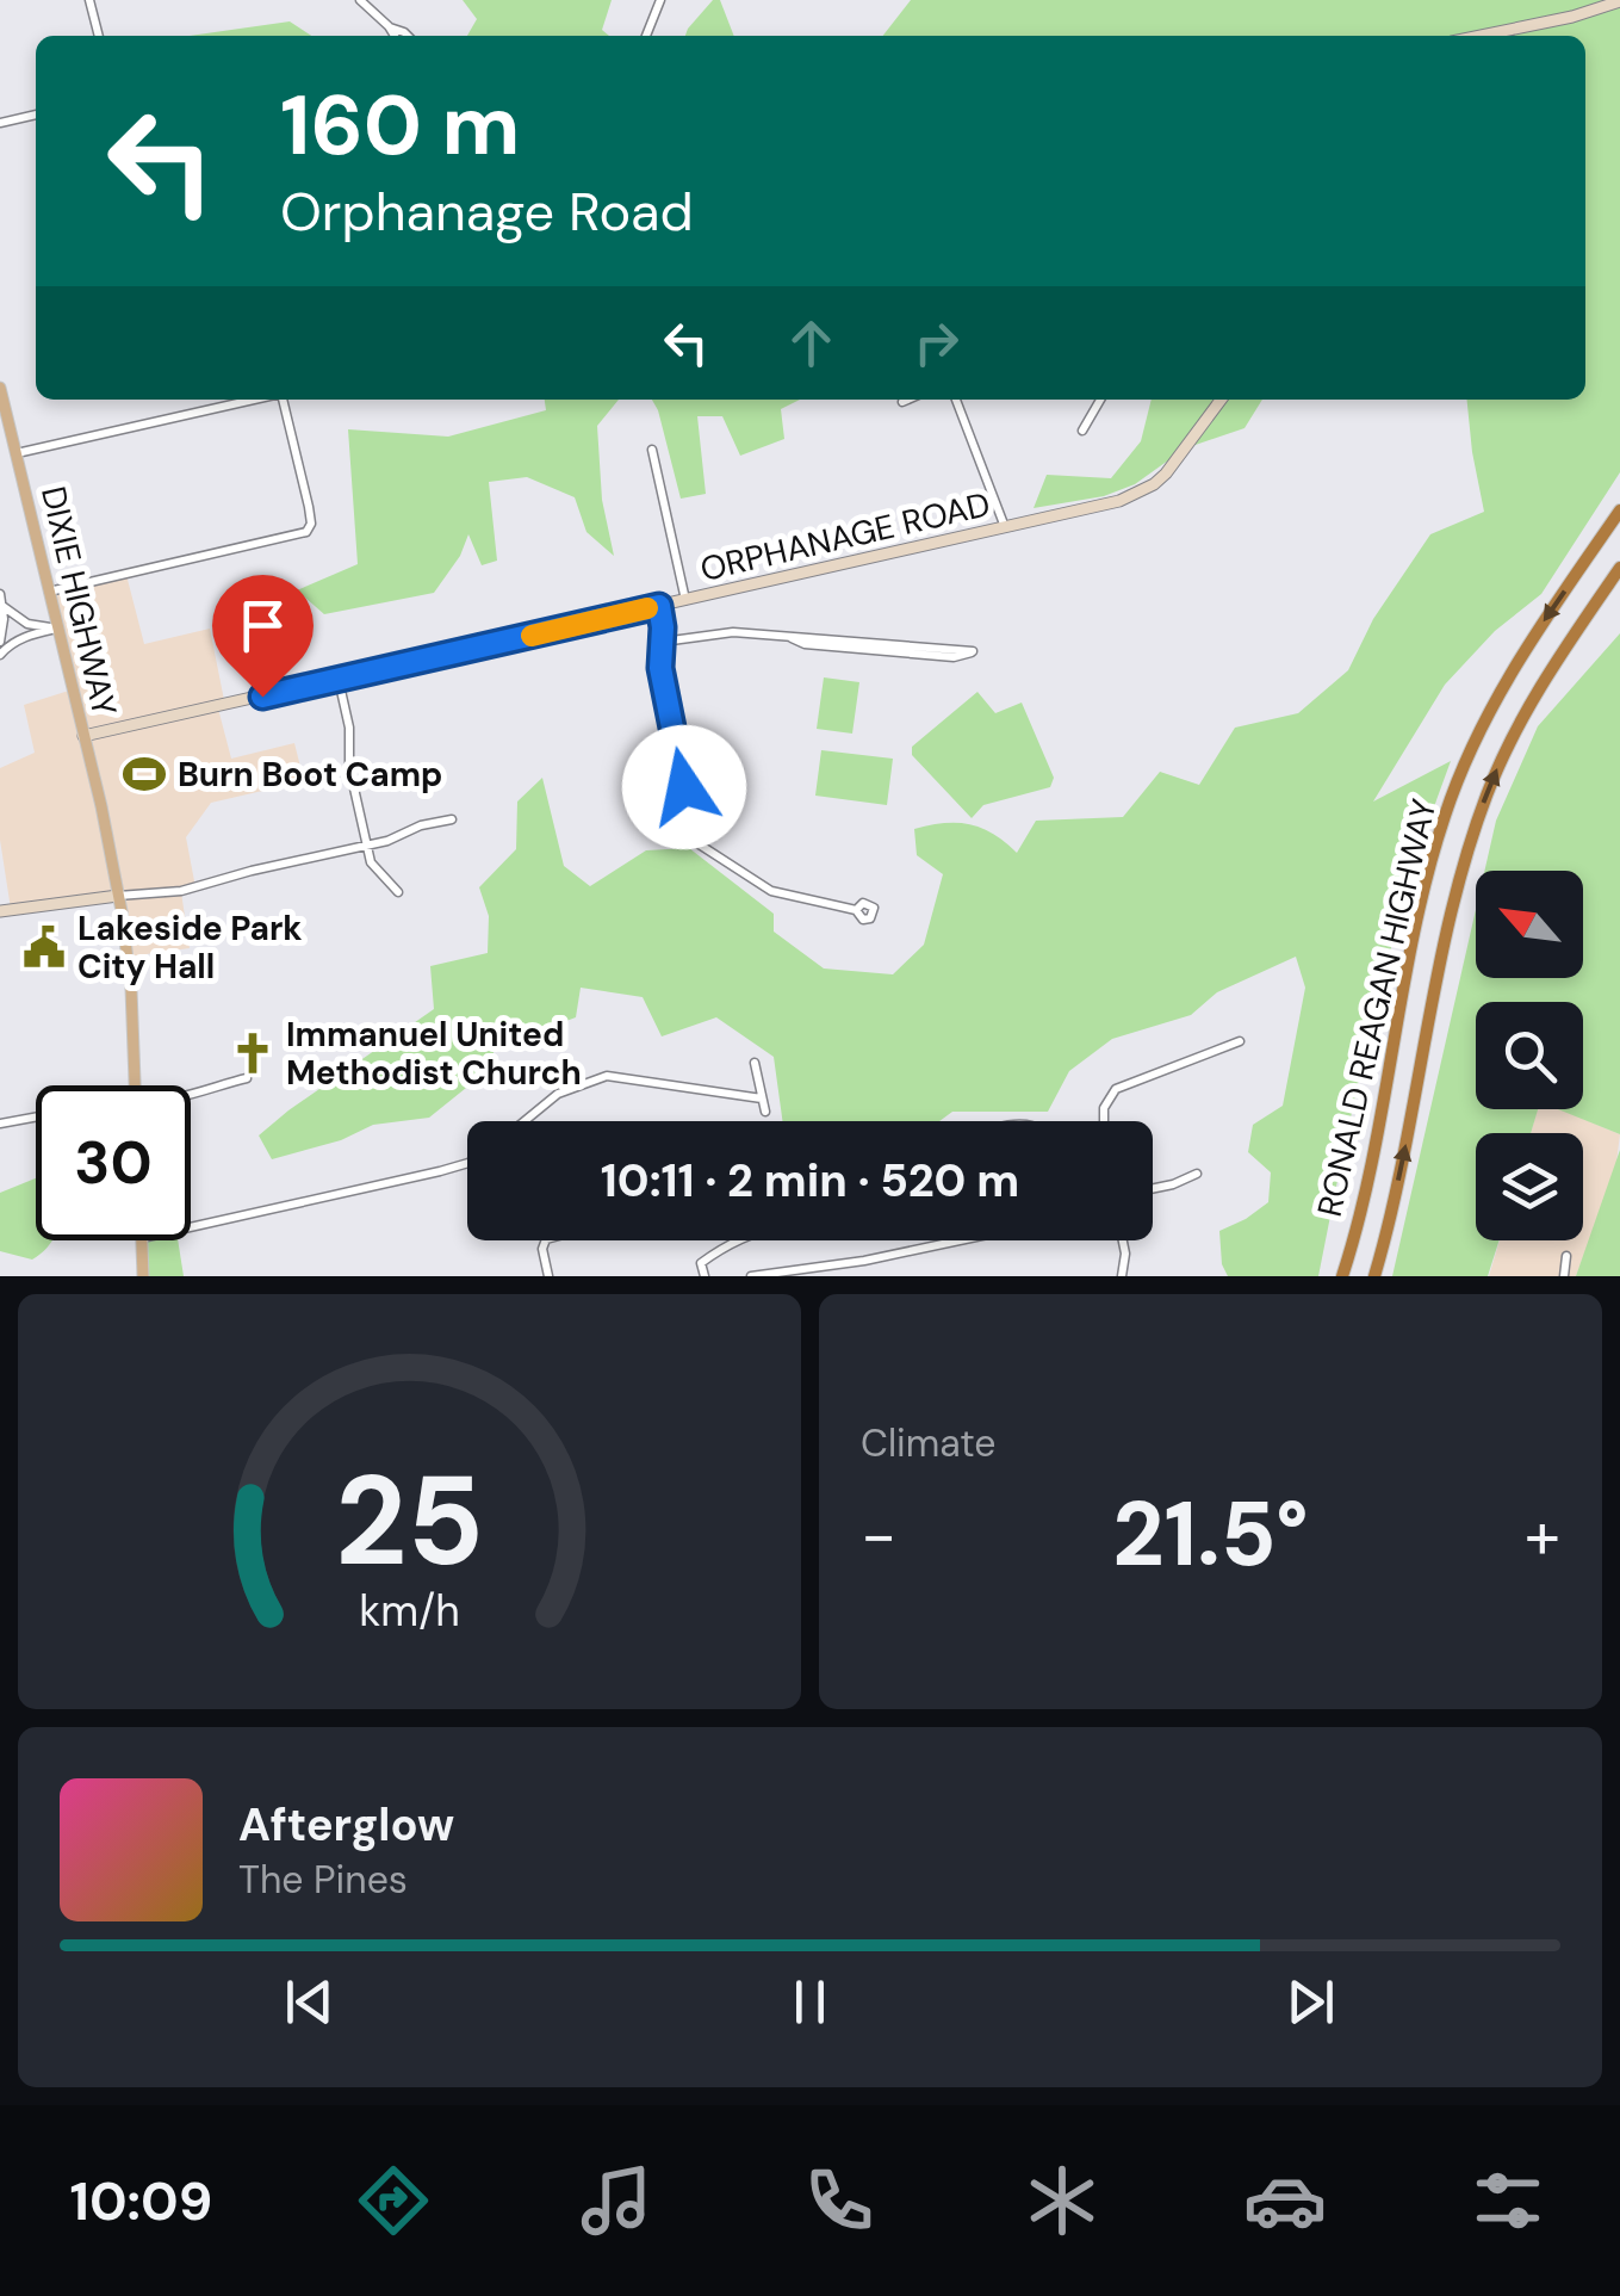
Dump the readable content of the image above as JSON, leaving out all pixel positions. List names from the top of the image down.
{
  "streets": {
    "highway": ["RONALD REAGAN HIGHWAY"],
    "main road": ["ORPHANAGE ROAD", "DIXIE HIGHWAY"]
  },
  "crossings": [
    ["ORPHANAGE ROAD", "DIXIE HIGHWAY"]
  ],
  "places": {
    "sports": ["Burn Boot Camp"],
    "public building": ["Lakeside Park City Hall"],
    "church": ["Immanuel United Methodist Church"]
  },
  "north": "top left",
  "page": {
    "turn": ["160 m", "Orphanage Road"],
    "limit": "30",
    "trip": "10:11 · 2 min · 520 m",
    "tile": "Climate",
    "heat": ["−", "21.5°", "+"],
    "song": ["Afterglow", "The Pines"],
    "tabs": "10:09",
    "gauge": ["25", "km/h"]
  }
}
